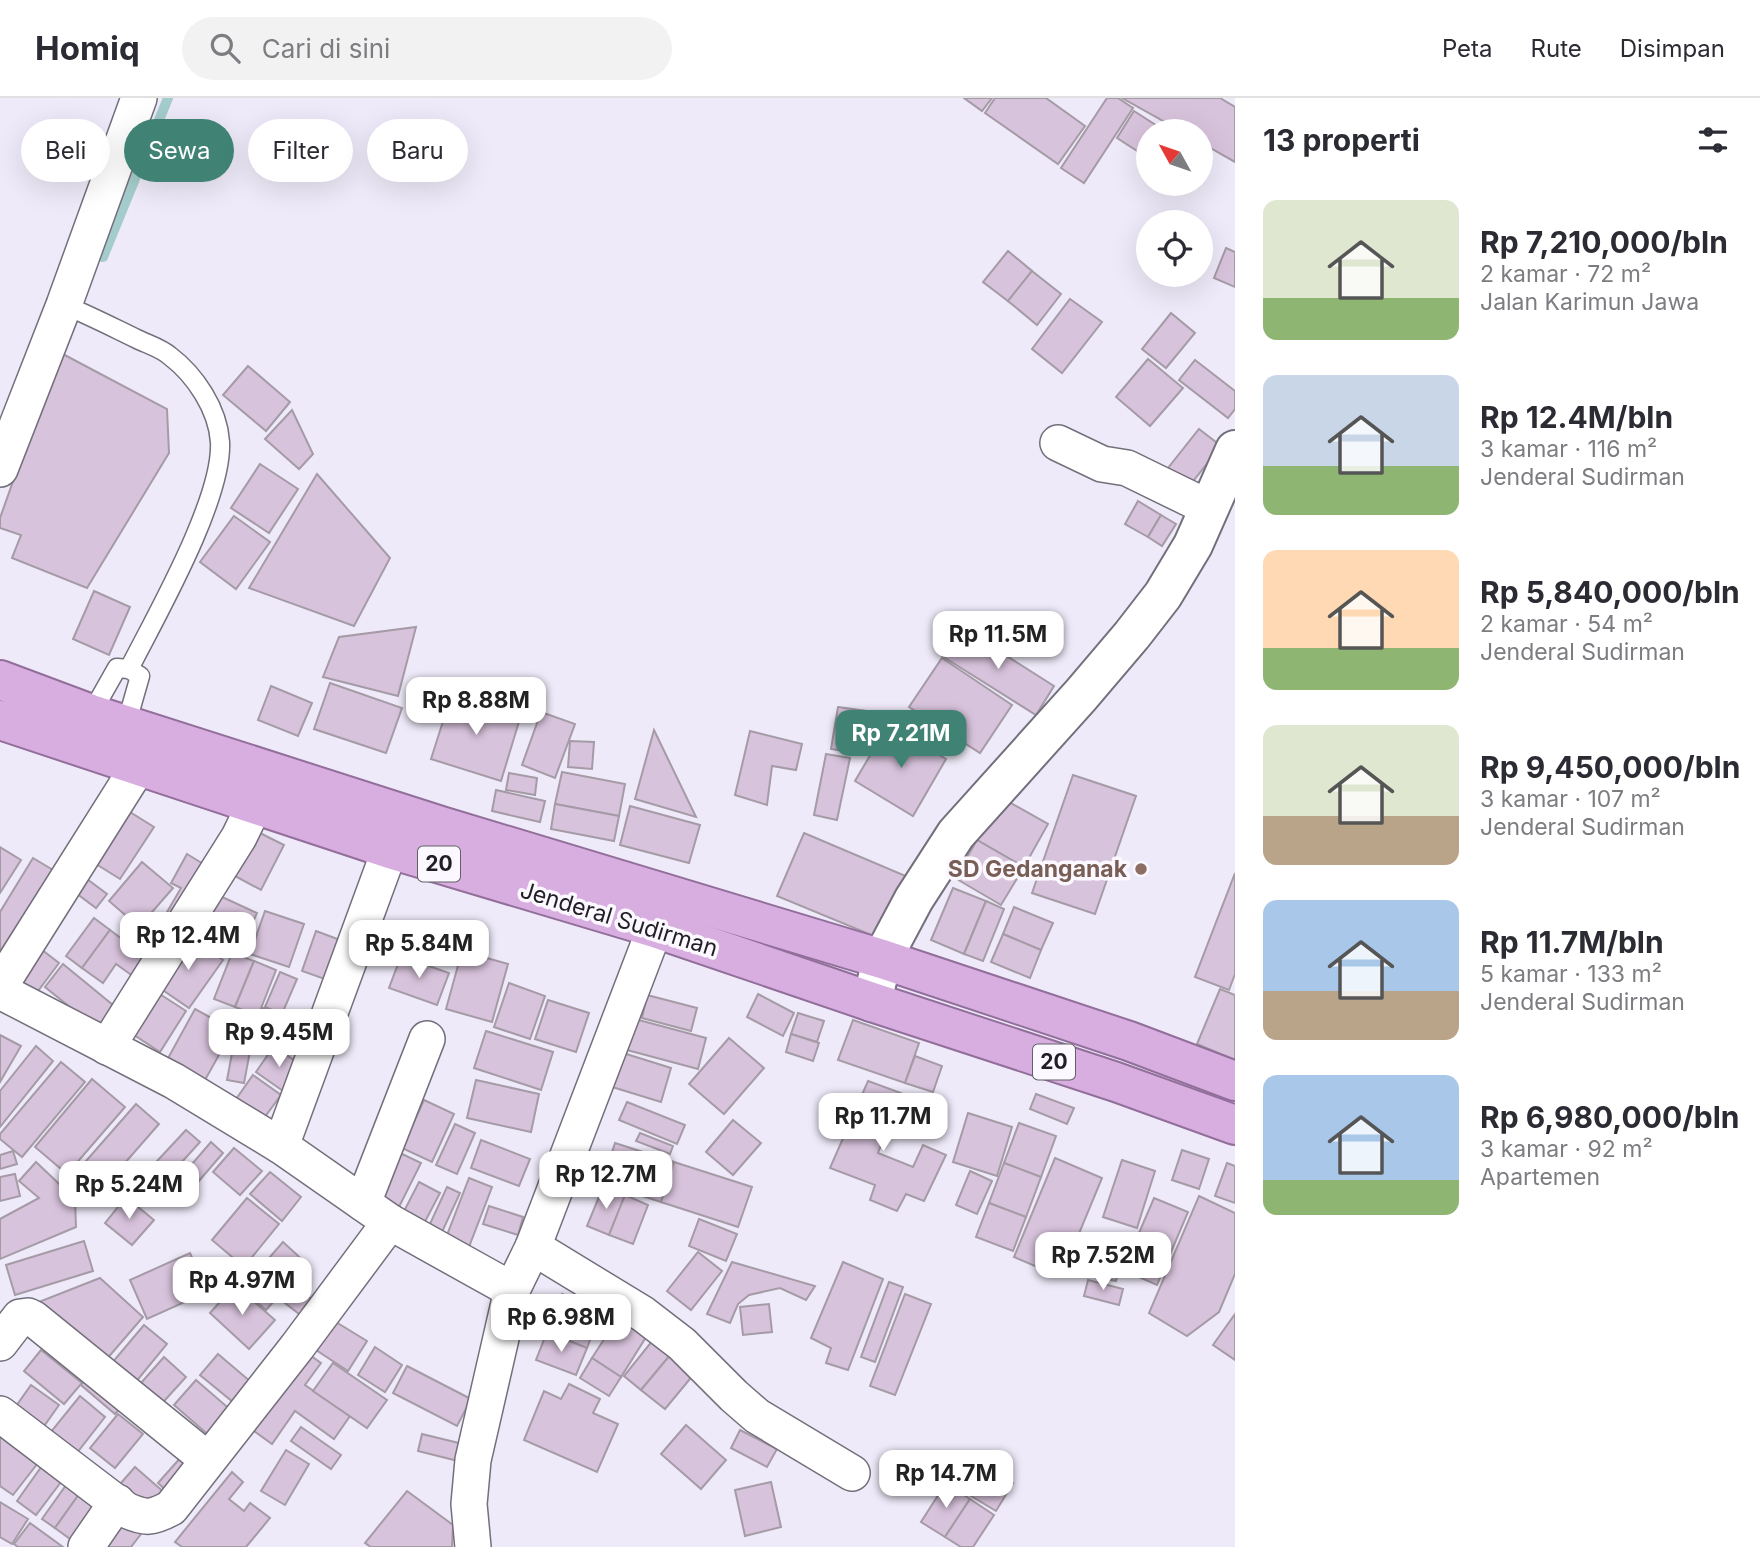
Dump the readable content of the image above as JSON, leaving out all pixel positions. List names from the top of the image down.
{
  "streets": {
    "highway": ["20", "Jenderal Sudirman"]
  },
  "places": ["SD Gedanganak"],
  "north": "top left",
  "page": {
    "header": "Homiq",
    "search": "Cari di sini",
    "nav": ["Peta", "Rute", "Disimpan"],
    "heading": "13 properti",
    "chip": [
      "Beli",
      "Sewa",
      "Filter",
      "Baru"
    ],
    "list": [
      {
        "name": "Rp 7,210,000/bln",
        "note": "2 kamar · 72 m² · Jalan Karimun Jawa"
      },
      {
        "name": "Rp 12.4M/bln",
        "note": "3 kamar · 116 m² · Jenderal Sudirman"
      },
      {
        "name": "Rp 5,840,000/bln",
        "note": "2 kamar · 54 m² · Jenderal Sudirman"
      },
      {
        "name": "Rp 9,450,000/bln",
        "note": "3 kamar · 107 m² · Jenderal Sudirman"
      },
      {
        "name": "Rp 11.7M/bln",
        "note": "5 kamar · 133 m² · Jenderal Sudirman"
      },
      {
        "name": "Rp 6,980,000/bln",
        "note": "3 kamar · 92 m² · Apartemen"
      }
    ],
    "price": [
      "Rp 11.5M",
      "Rp 8.88M",
      "Rp 7.21M",
      "Rp 12.4M",
      "Rp 5.84M",
      "Rp 9.45M",
      "Rp 11.7M",
      "Rp 12.7M",
      "Rp 5.24M",
      "Rp 7.52M",
      "Rp 4.97M",
      "Rp 6.98M",
      "Rp 14.7M"
    ]
  }
}
